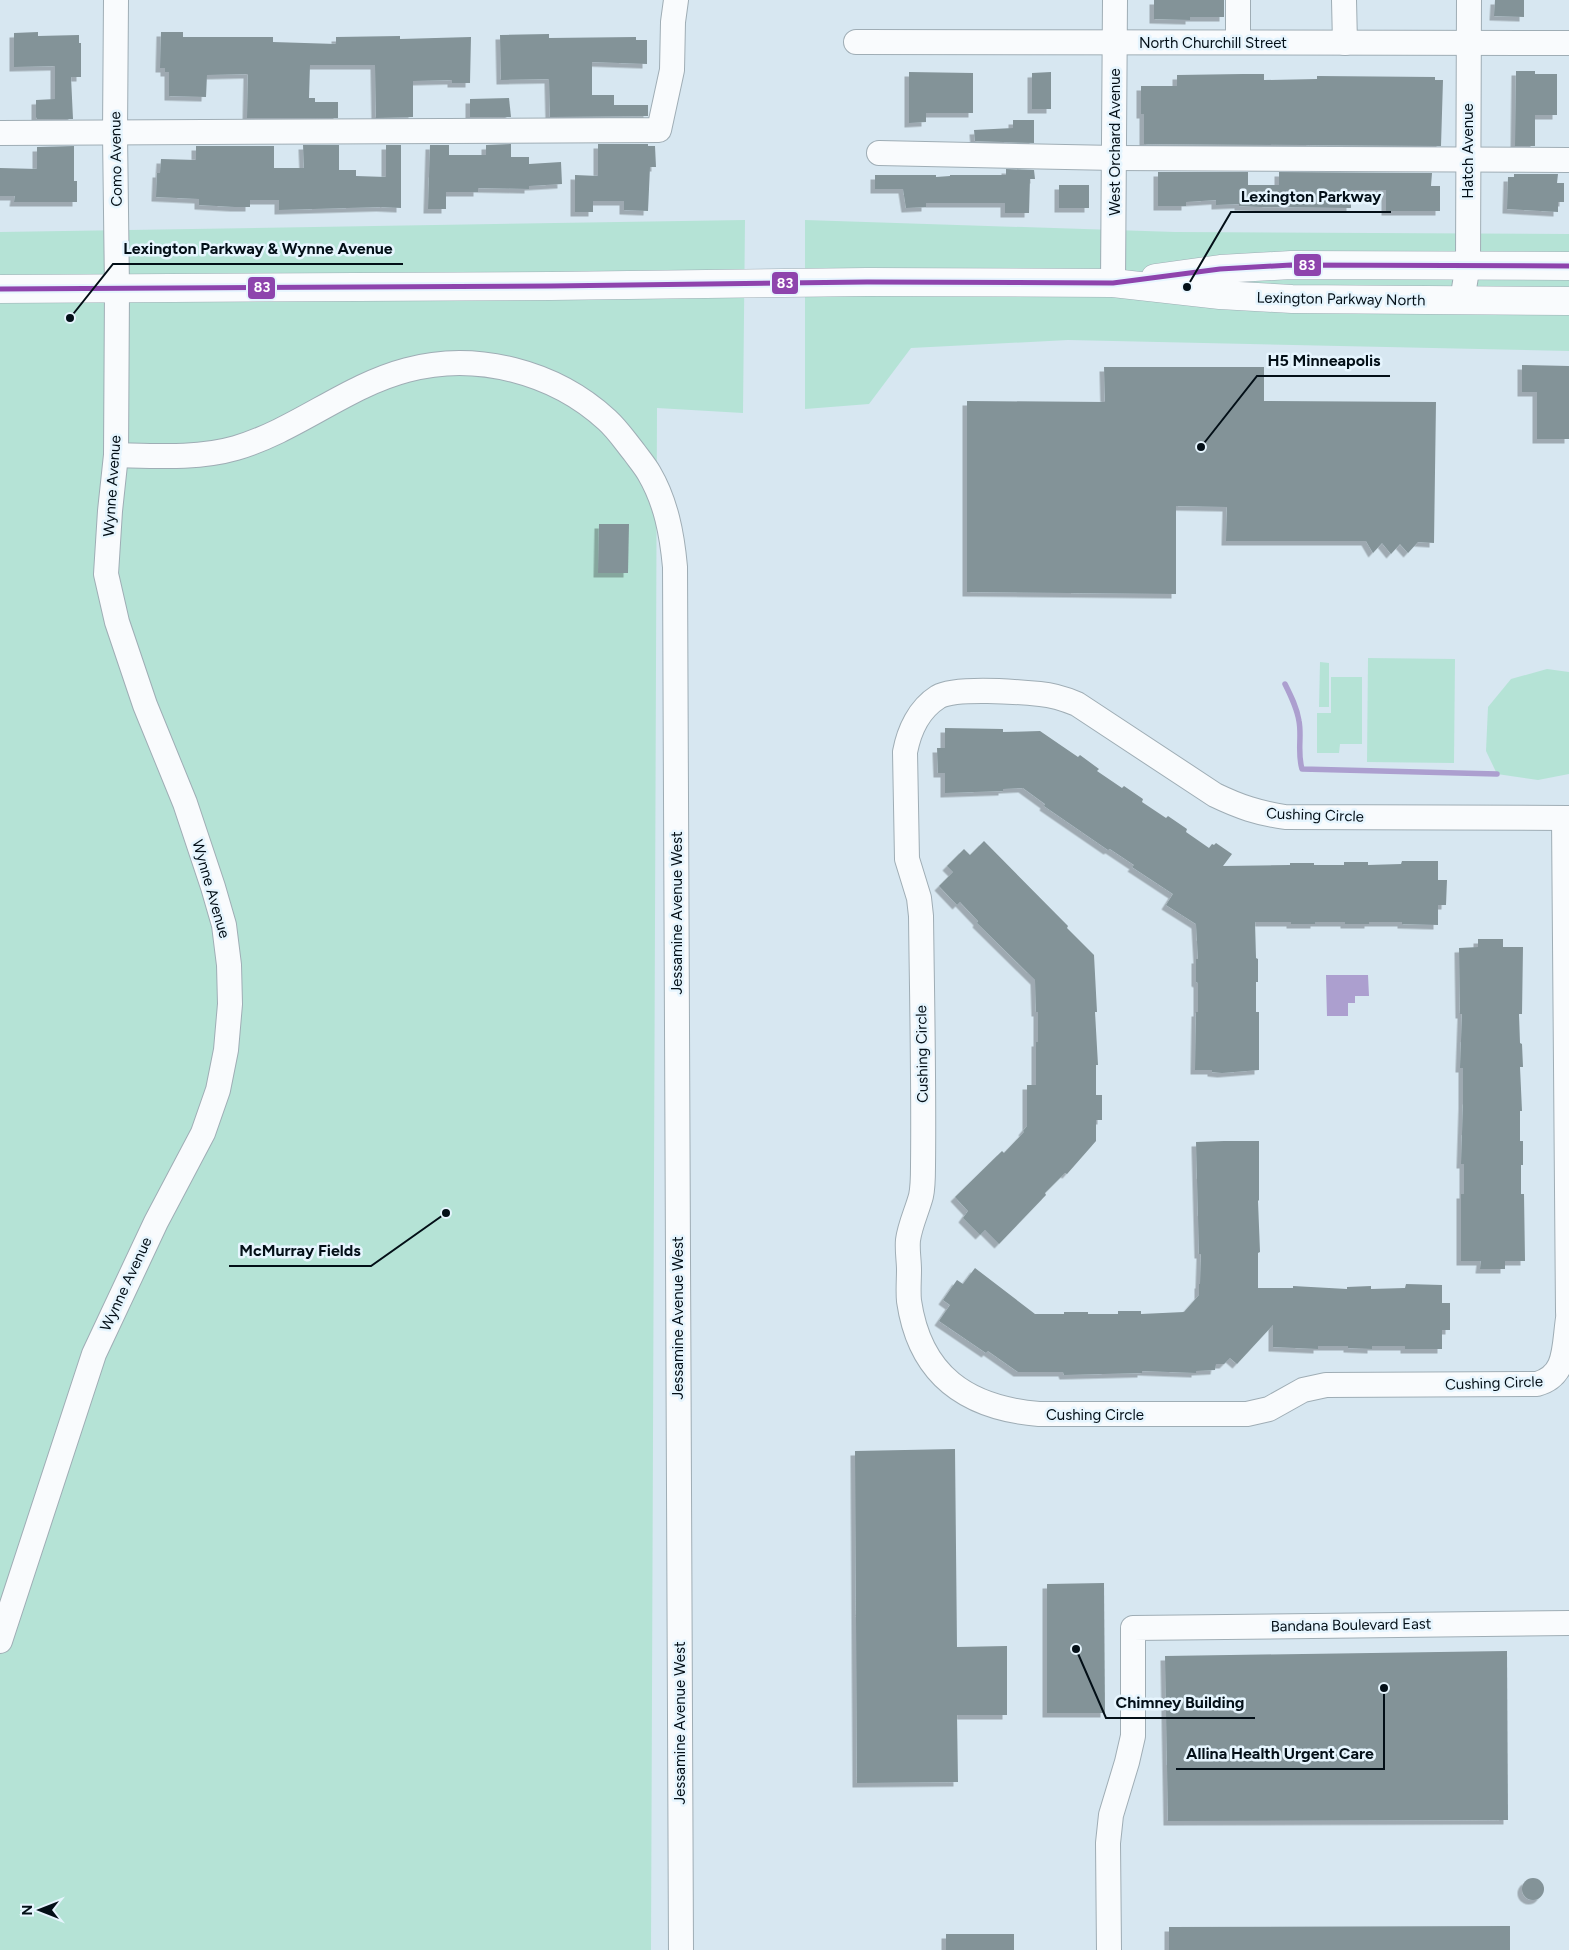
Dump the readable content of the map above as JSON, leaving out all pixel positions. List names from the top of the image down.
{
  "streets": {
    "main road": ["Lexington Parkway North"],
    "street": [
      "North Churchill Street",
      "West Orchard Avenue",
      "Hatch Avenue",
      "Como Avenue",
      "Wynne Avenue",
      "Cushing Circle",
      "Jessamine Avenue West",
      "Bandana Boulevard East"
    ]
  },
  "crossings": [
    ["North Churchill Street", "West Orchard Avenue"],
    ["North Churchill Street", "Hatch Avenue"],
    ["West Orchard Avenue", "Lexington Parkway North"],
    ["Hatch Avenue", "Lexington Parkway North"],
    ["Como Avenue", "Lexington Parkway North"],
    ["Como Avenue", "Wynne Avenue"],
    ["Wynne Avenue", "Jessamine Avenue West"]
  ],
  "places": [
    "Lexington Parkway",
    "Lexington Parkway & Wynne Avenue",
    "H5 Minneapolis",
    "McMurray Fields",
    "Chimney Building",
    "Allina Health Urgent Care"
  ],
  "lines": ["transit line 83"],
  "north": "left"
}
